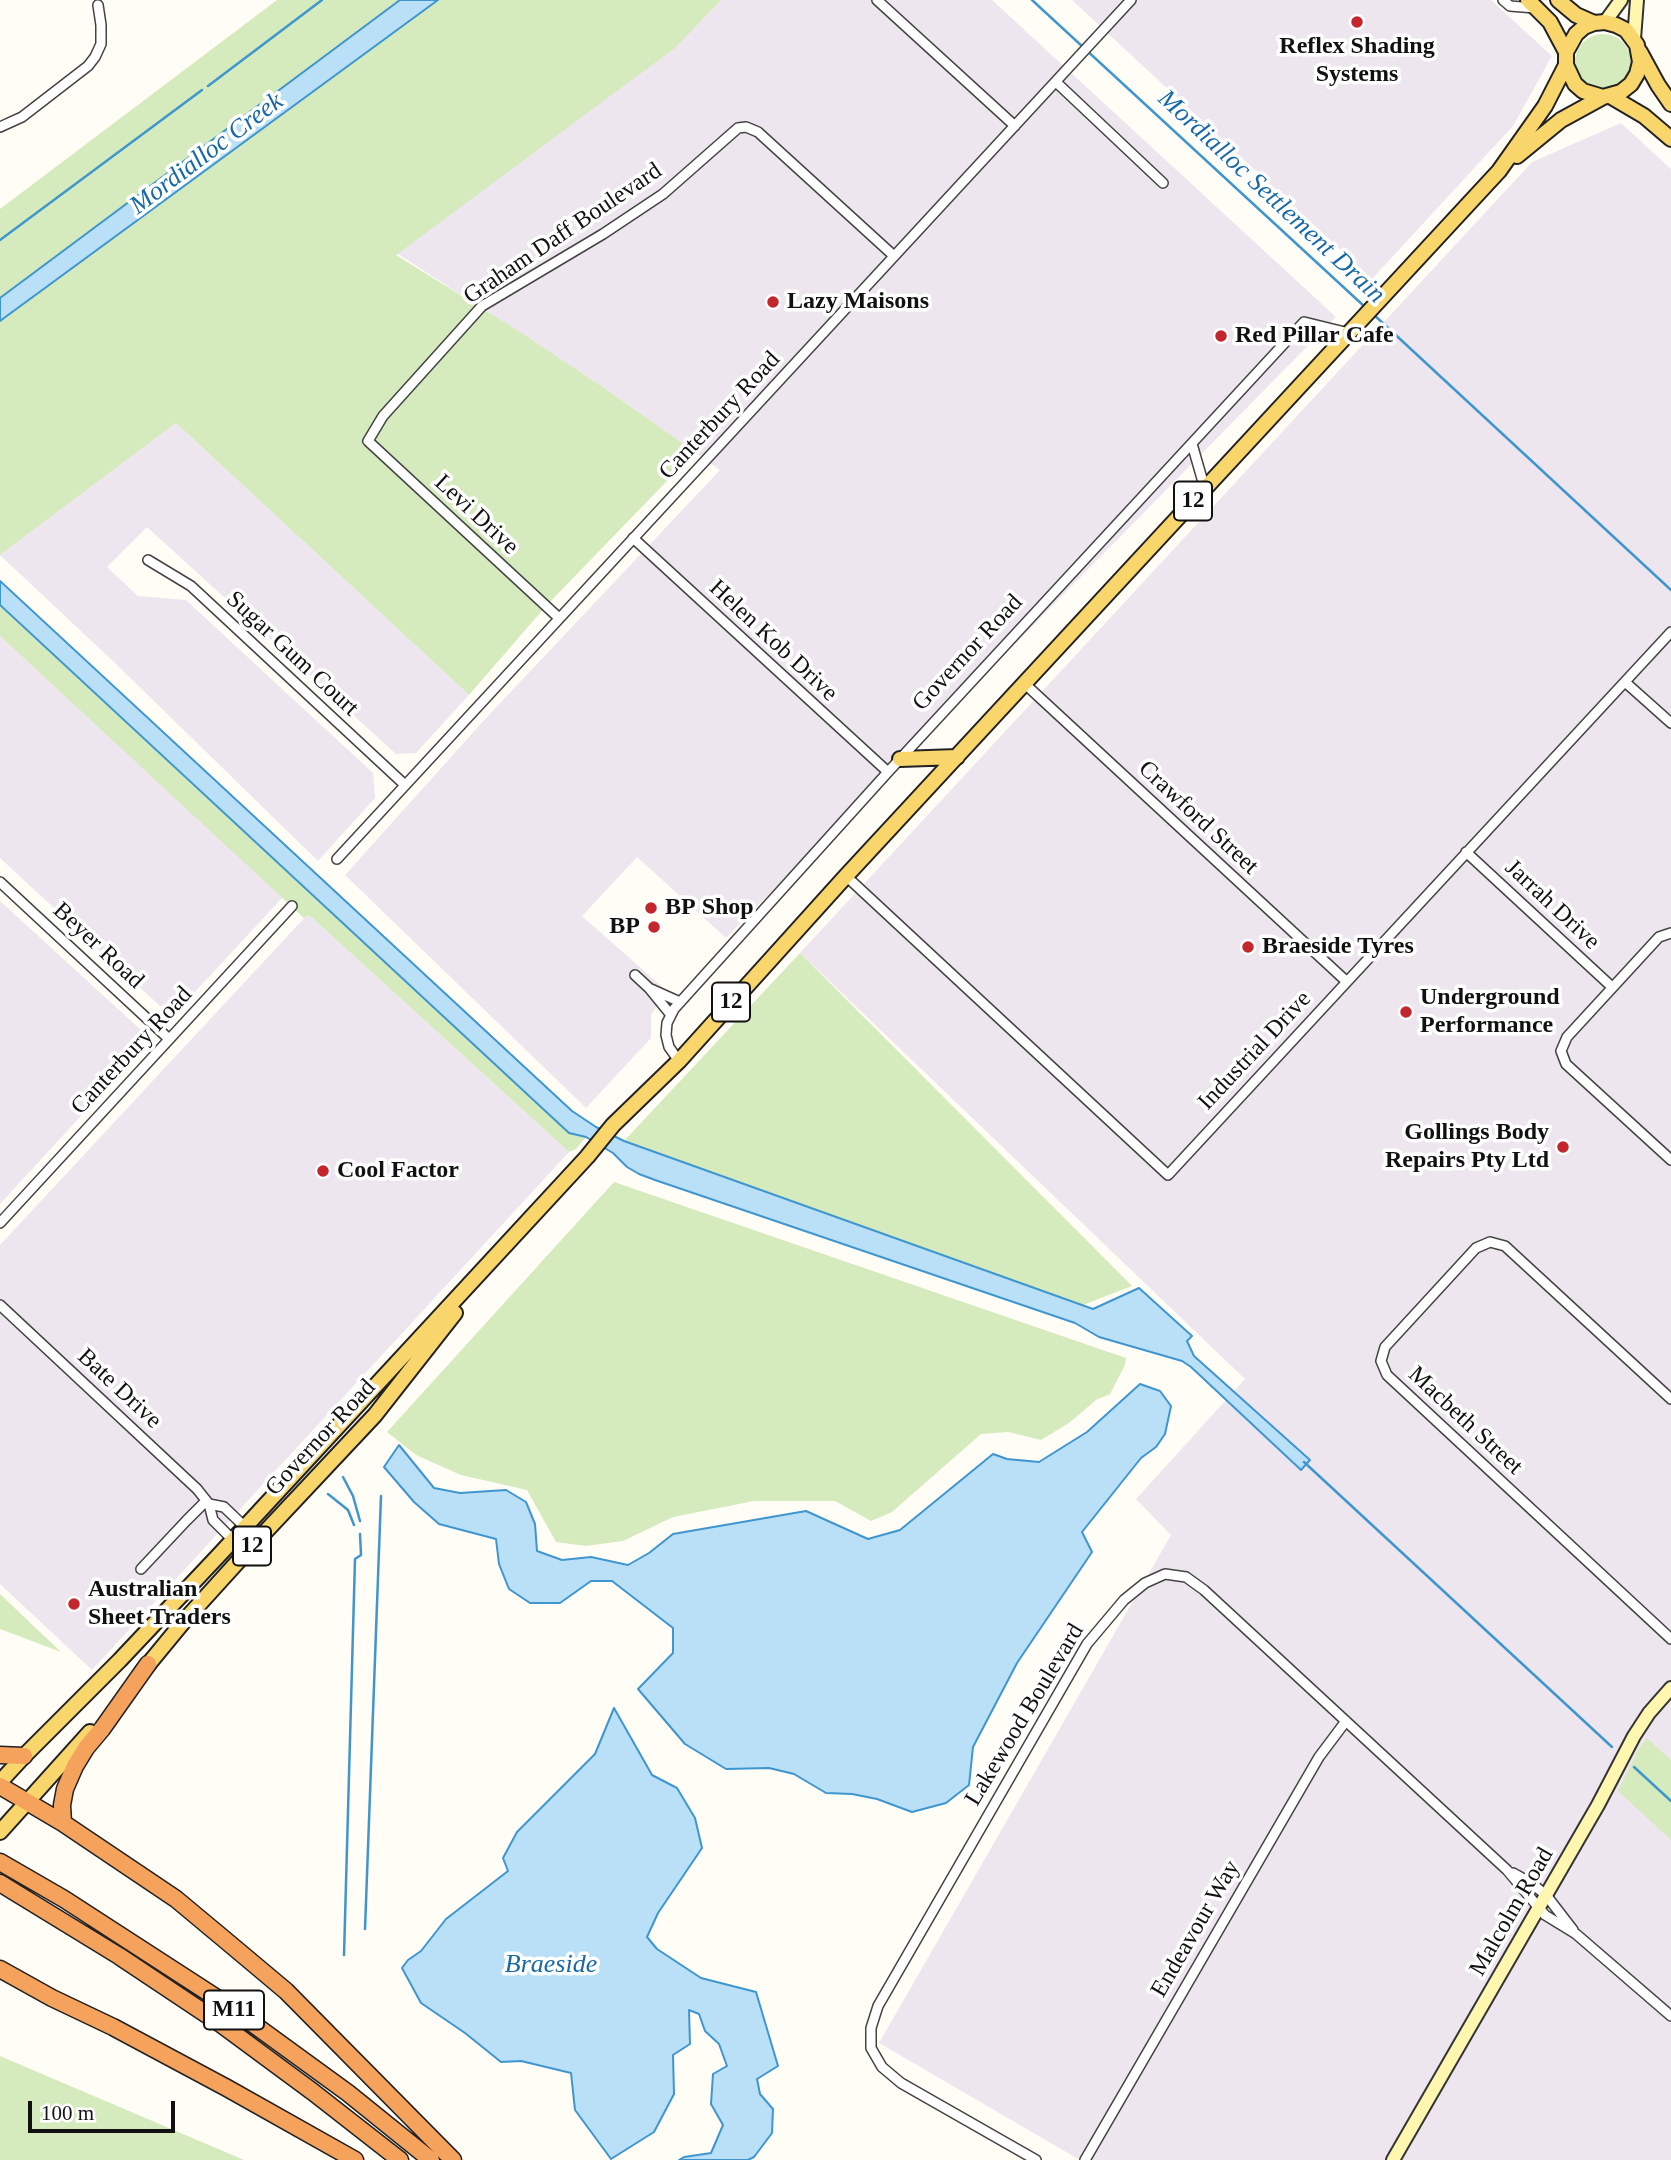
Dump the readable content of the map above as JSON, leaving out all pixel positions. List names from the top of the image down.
{
  "streets": {
    "highway": ["M11"],
    "main road": ["12", "Governor Road"],
    "street": [
      "Graham Daff Boulevard",
      "Canterbury Road",
      "Levi Drive",
      "Helen Kob Drive",
      "Sugar Gum Court",
      "Crawford Street",
      "Jarrah Drive",
      "Beyer Road",
      "Industrial Drive",
      "Bate Drive",
      "Macbeth Street",
      "Lakewood Boulevard",
      "Malcolm Road",
      "Endeavour Way"
    ]
  },
  "crossings": [
    ["Graham Daff Boulevard", "Canterbury Road"],
    ["Graham Daff Boulevard", "Levi Drive"],
    ["Canterbury Road", "Levi Drive"],
    ["Canterbury Road", "Helen Kob Drive"],
    ["Canterbury Road", "Sugar Gum Court"],
    ["Canterbury Road", "Beyer Road"],
    ["Helen Kob Drive", "Governor Road"],
    ["Governor Road", "Crawford Street"],
    ["Governor Road", "Industrial Drive"],
    ["Governor Road", "Bate Drive"],
    ["Crawford Street", "Industrial Drive"],
    ["Jarrah Drive", "Industrial Drive"],
    ["Lakewood Boulevard", "Malcolm Road"],
    ["Lakewood Boulevard", "Endeavour Way"]
  ],
  "water": ["Mordialloc Creek", "Mordialloc Settlement Drain", "Braeside"],
  "places": [
    "Reflex Shading Systems",
    "Lazy Maisons",
    "Red Pillar Cafe",
    "BP Shop",
    "BP",
    "Braeside Tyres",
    "Underground Performance",
    "Gollings Body Repairs Pty Ltd",
    "Cool Factor",
    "Australian Sheet Traders"
  ],
  "scale_bar": "100 m"
}
